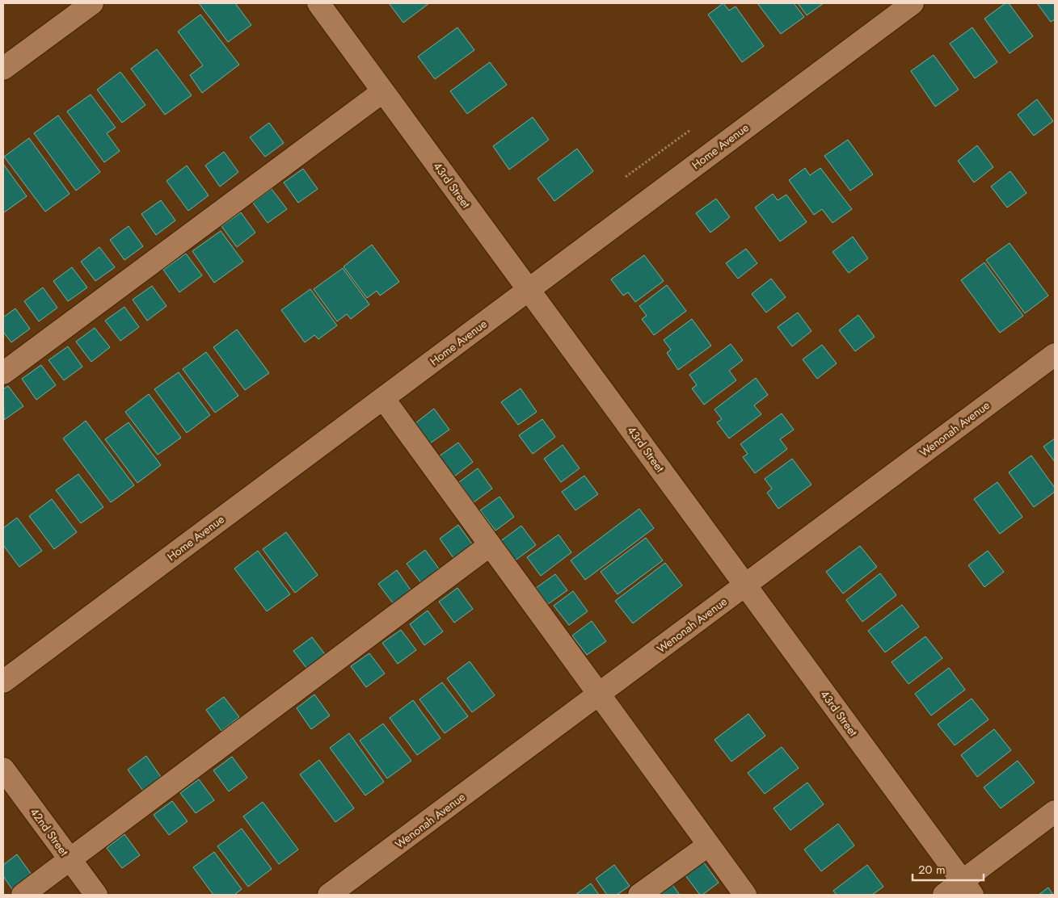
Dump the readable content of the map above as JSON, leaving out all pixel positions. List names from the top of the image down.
{
  "streets": {
    "street": [
      "Home Avenue",
      "43rd Street",
      "Wenonah Avenue",
      "42nd Street"
    ]
  },
  "crossings": [
    ["Home Avenue", "43rd Street"],
    ["43rd Street", "Wenonah Avenue"]
  ],
  "scale_bar": "20 m"
}
